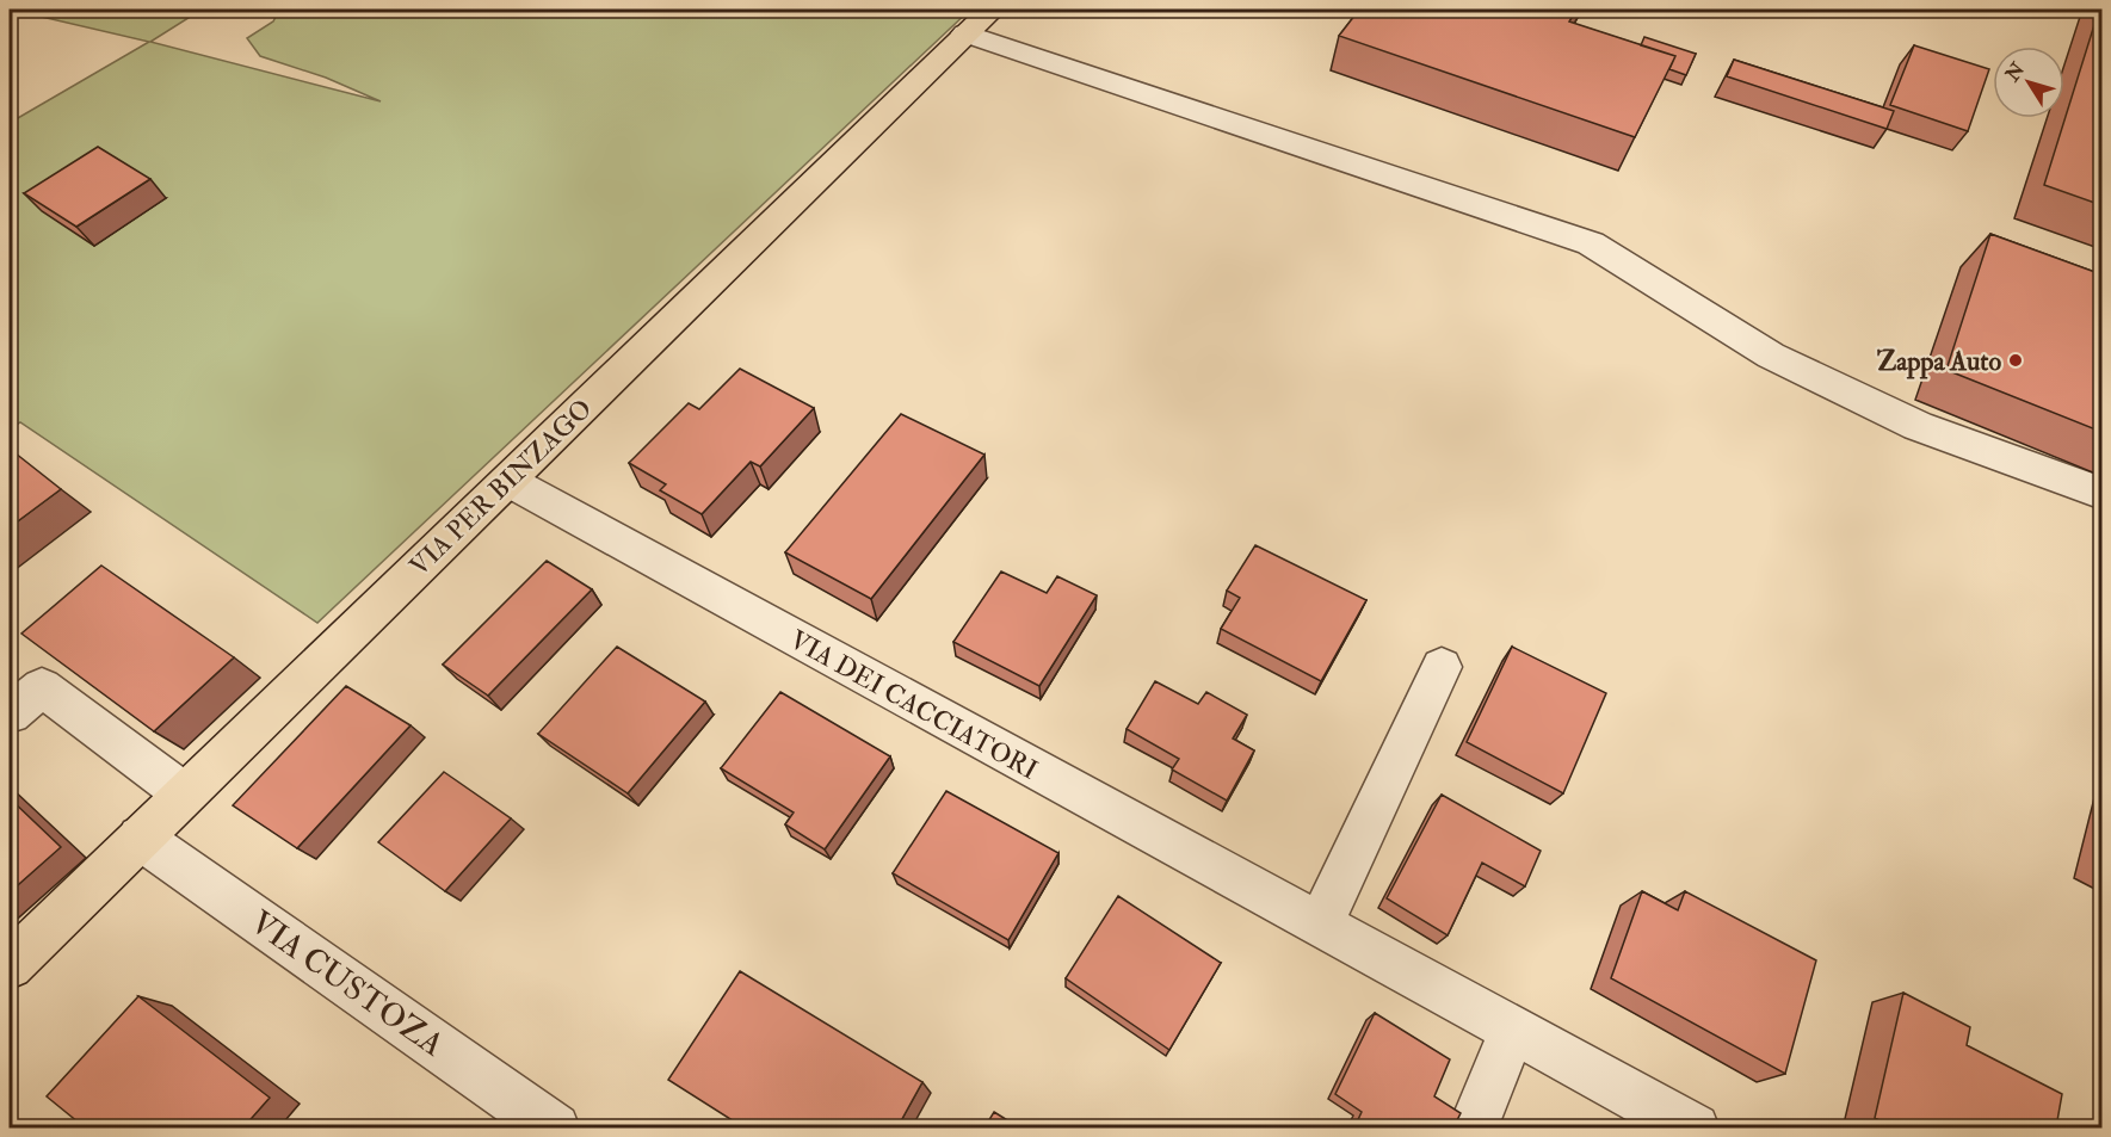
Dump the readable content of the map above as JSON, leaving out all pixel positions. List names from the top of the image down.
{
  "streets": {
    "main road": ["VIA PER BINZAGO"],
    "street": ["VIA DEI CACCIATORI", "VIA CUSTOZA"]
  },
  "crossings": [
    ["VIA PER BINZAGO", "VIA DEI CACCIATORI"],
    ["VIA PER BINZAGO", "VIA CUSTOZA"]
  ],
  "places": ["Zappa Auto"],
  "north": "top left"
}
